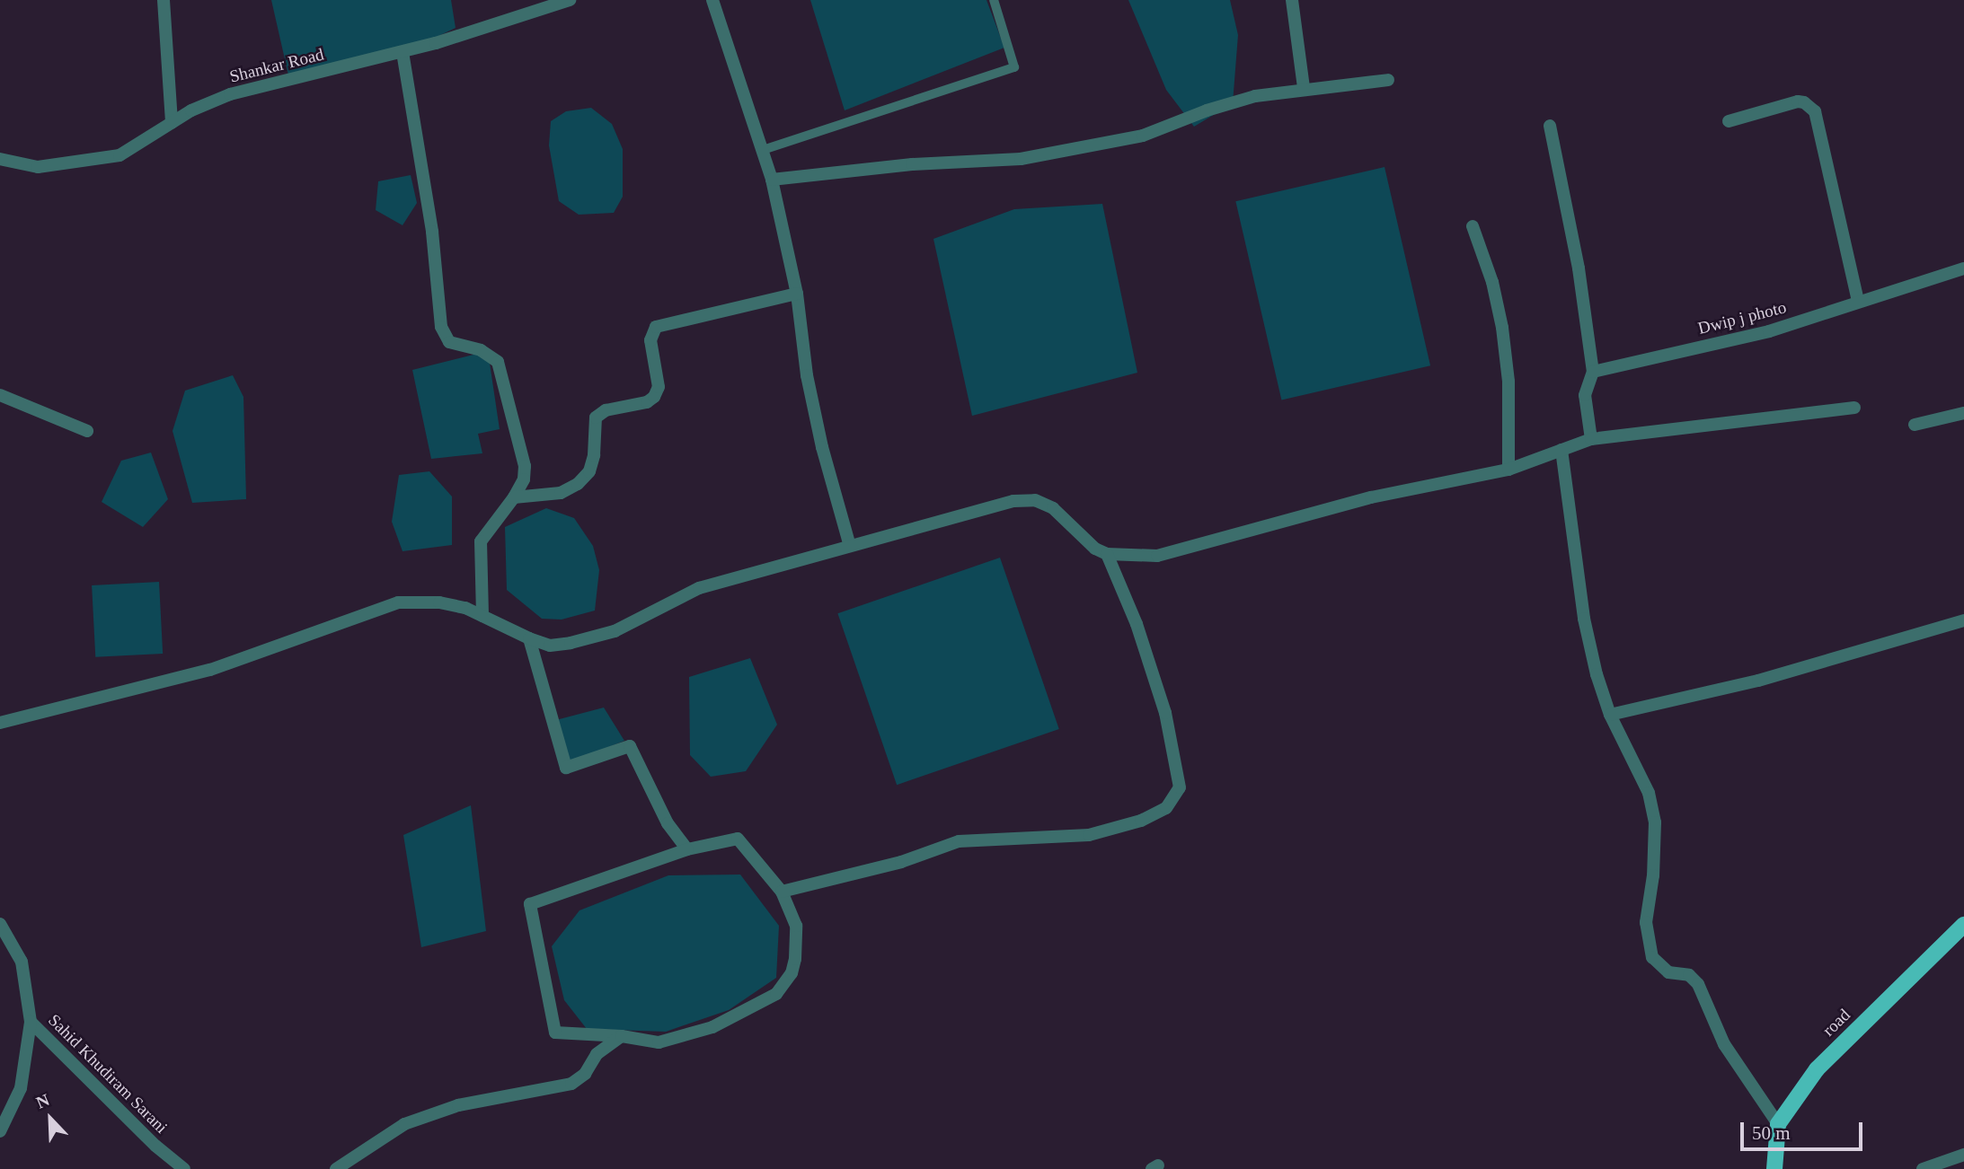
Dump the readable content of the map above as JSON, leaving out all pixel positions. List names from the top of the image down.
{
  "streets": {
    "main road": ["road"],
    "street": ["Shankar Road", "Dwip j photo", "Sahid Khudiram Sarani"]
  },
  "scale_bar": "50 m",
  "north": "top left"
}
